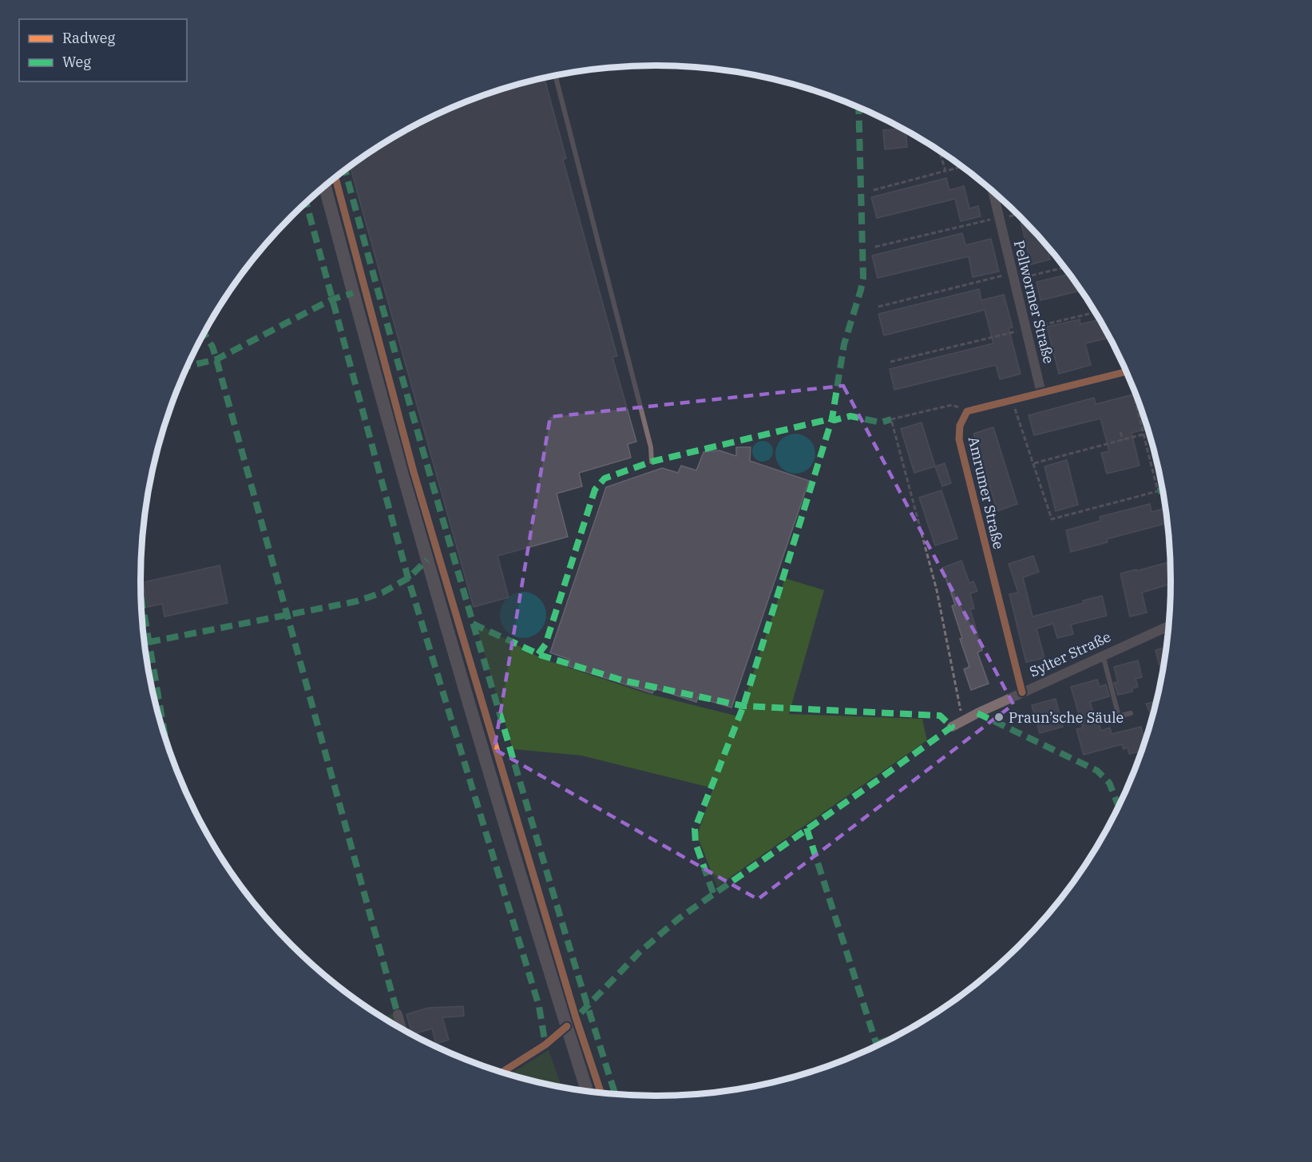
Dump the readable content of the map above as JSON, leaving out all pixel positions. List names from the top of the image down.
{
  "streets": {
    "street": ["Pellwormer Straße", "Amrumer Straße", "Sylter Straße"]
  },
  "crossings": [
    ["Amrumer Straße", "Sylter Straße"]
  ],
  "places": ["Praun’sche Säule"],
  "legend": ["Radweg", "Weg"]
}
